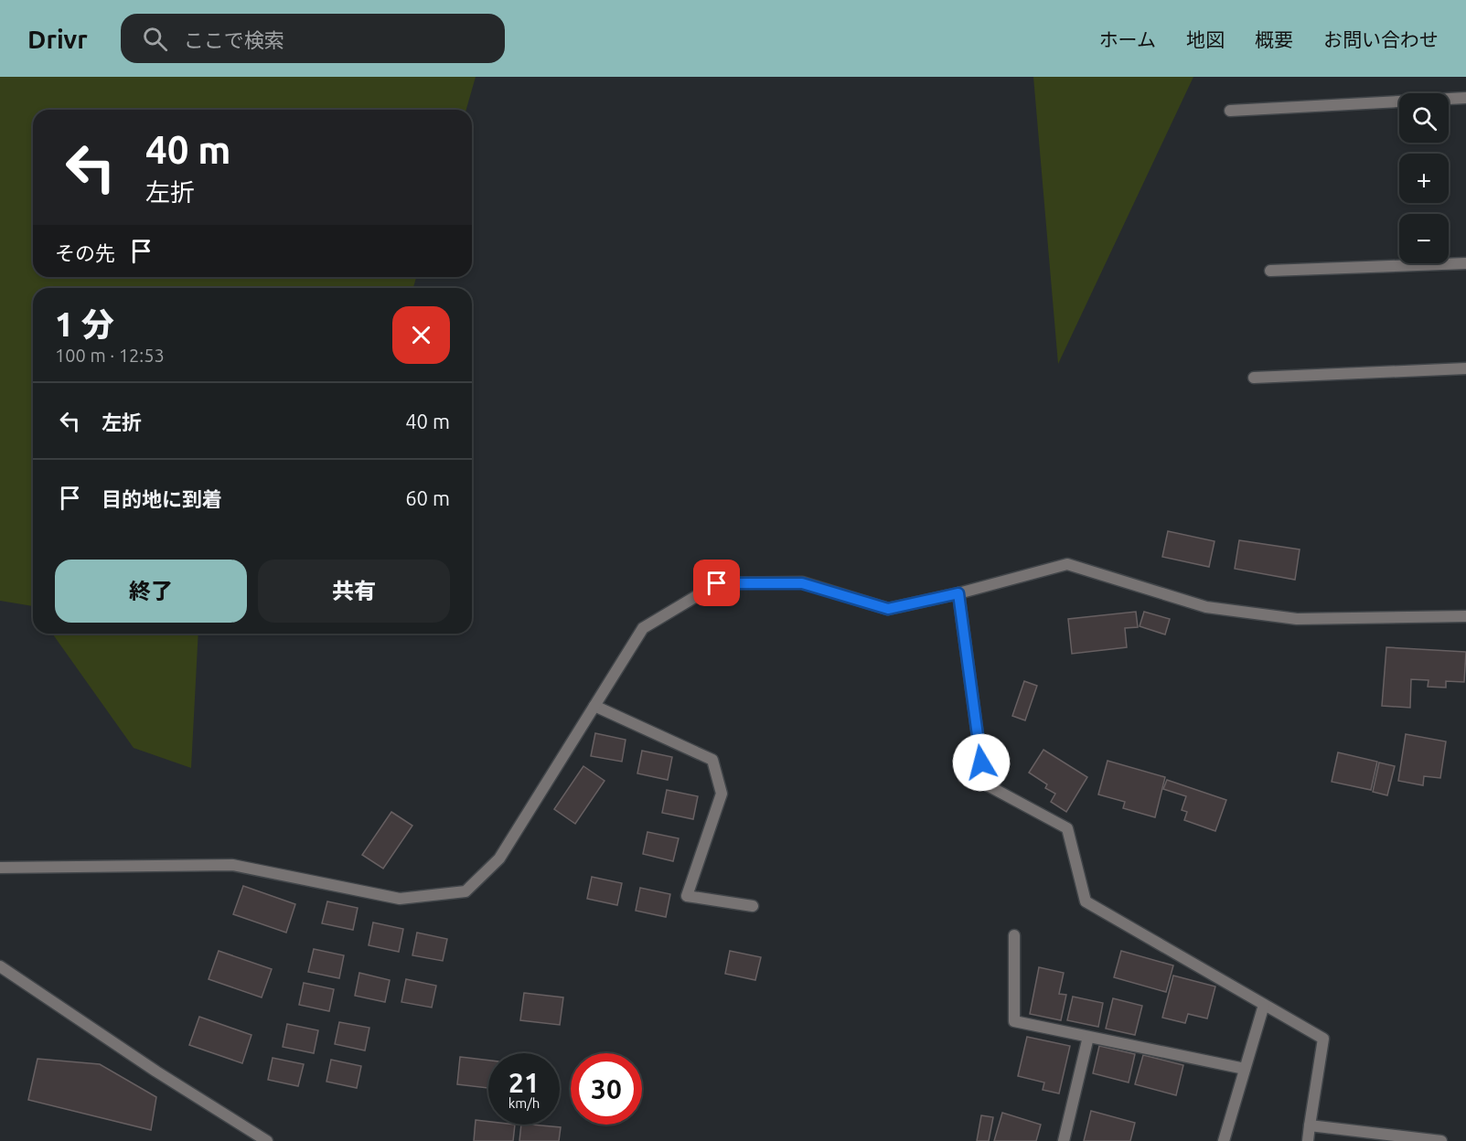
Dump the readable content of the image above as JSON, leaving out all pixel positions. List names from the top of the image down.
{
  "page": {
    "header": "Drivr",
    "search": "ここで検索",
    "nav": [
      "ホーム",
      "地図",
      "概要",
      "お問い合わせ"
    ],
    "map_buttons": ["+", "−"],
    "turn": ["40 m", "左折"],
    "then": "その先",
    "heading": ["1 分", "100 m · 12:53"],
    "list": [
      {
        "name": "左折",
        "value": "40 m"
      },
      {
        "name": "目的地に到着",
        "value": "60 m"
      }
    ],
    "buttons": ["終了", "共有"],
    "speed": "21 km/h",
    "limit": "30"
  }
}
